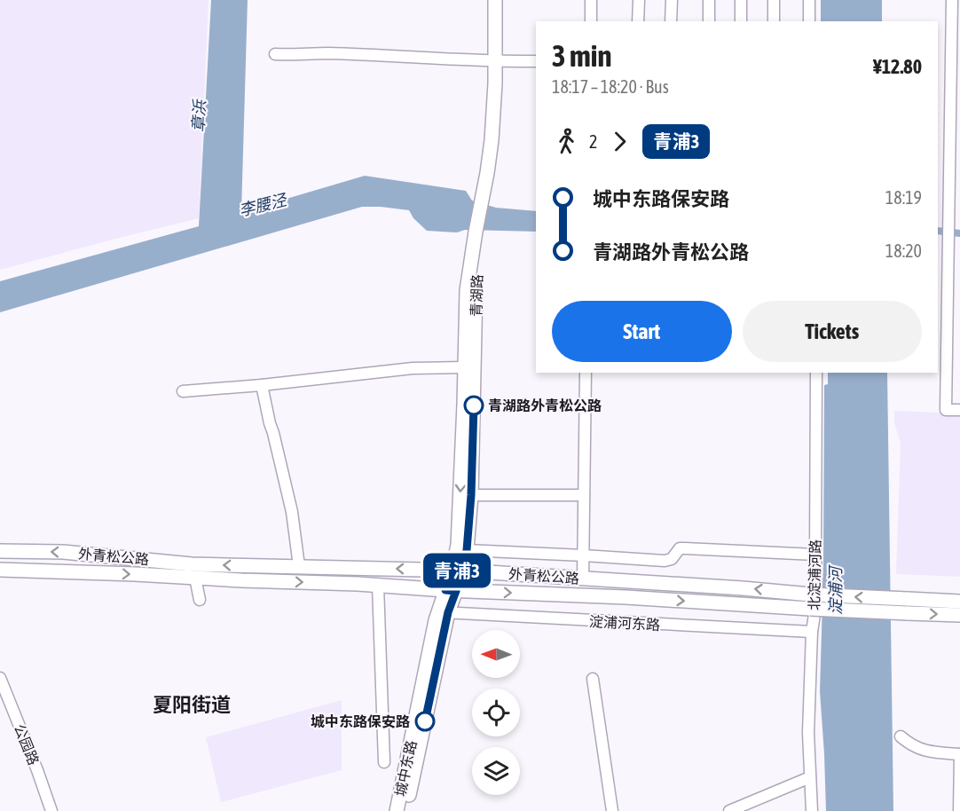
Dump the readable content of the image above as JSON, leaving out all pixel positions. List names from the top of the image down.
{
  "streets": {
    "main road": ["青湖路", "外青松公路", "城中东路"],
    "street": ["北淀浦河路", "淀浦河东路", "公园路"]
  },
  "crossings": [
    ["青湖路", "外青松公路"],
    ["青湖路", "城中东路"],
    ["外青松公路", "城中东路"],
    ["北淀浦河路", "淀浦河东路"],
    ["淀浦河东路", "城中东路"]
  ],
  "districts": ["夏阳街道"],
  "water": ["章浜", "李腰泾", "淀浦河"],
  "places": ["青湖路外青松公路", "城中东路保安路"],
  "lines": ["bus line 青浦3"],
  "north": "left",
  "page": {
    "on_map": "青浦3",
    "heading": ["3 min", "18:17 – 18:20 · Bus", "¥12.80"],
    "legs": ["2", "青浦3"],
    "list": [
      {
        "name": "城中东路保安路",
        "value": "18:19"
      },
      {
        "name": "青湖路外青松公路",
        "value": "18:20"
      }
    ],
    "buttons": ["Start", "Tickets"]
  }
}
